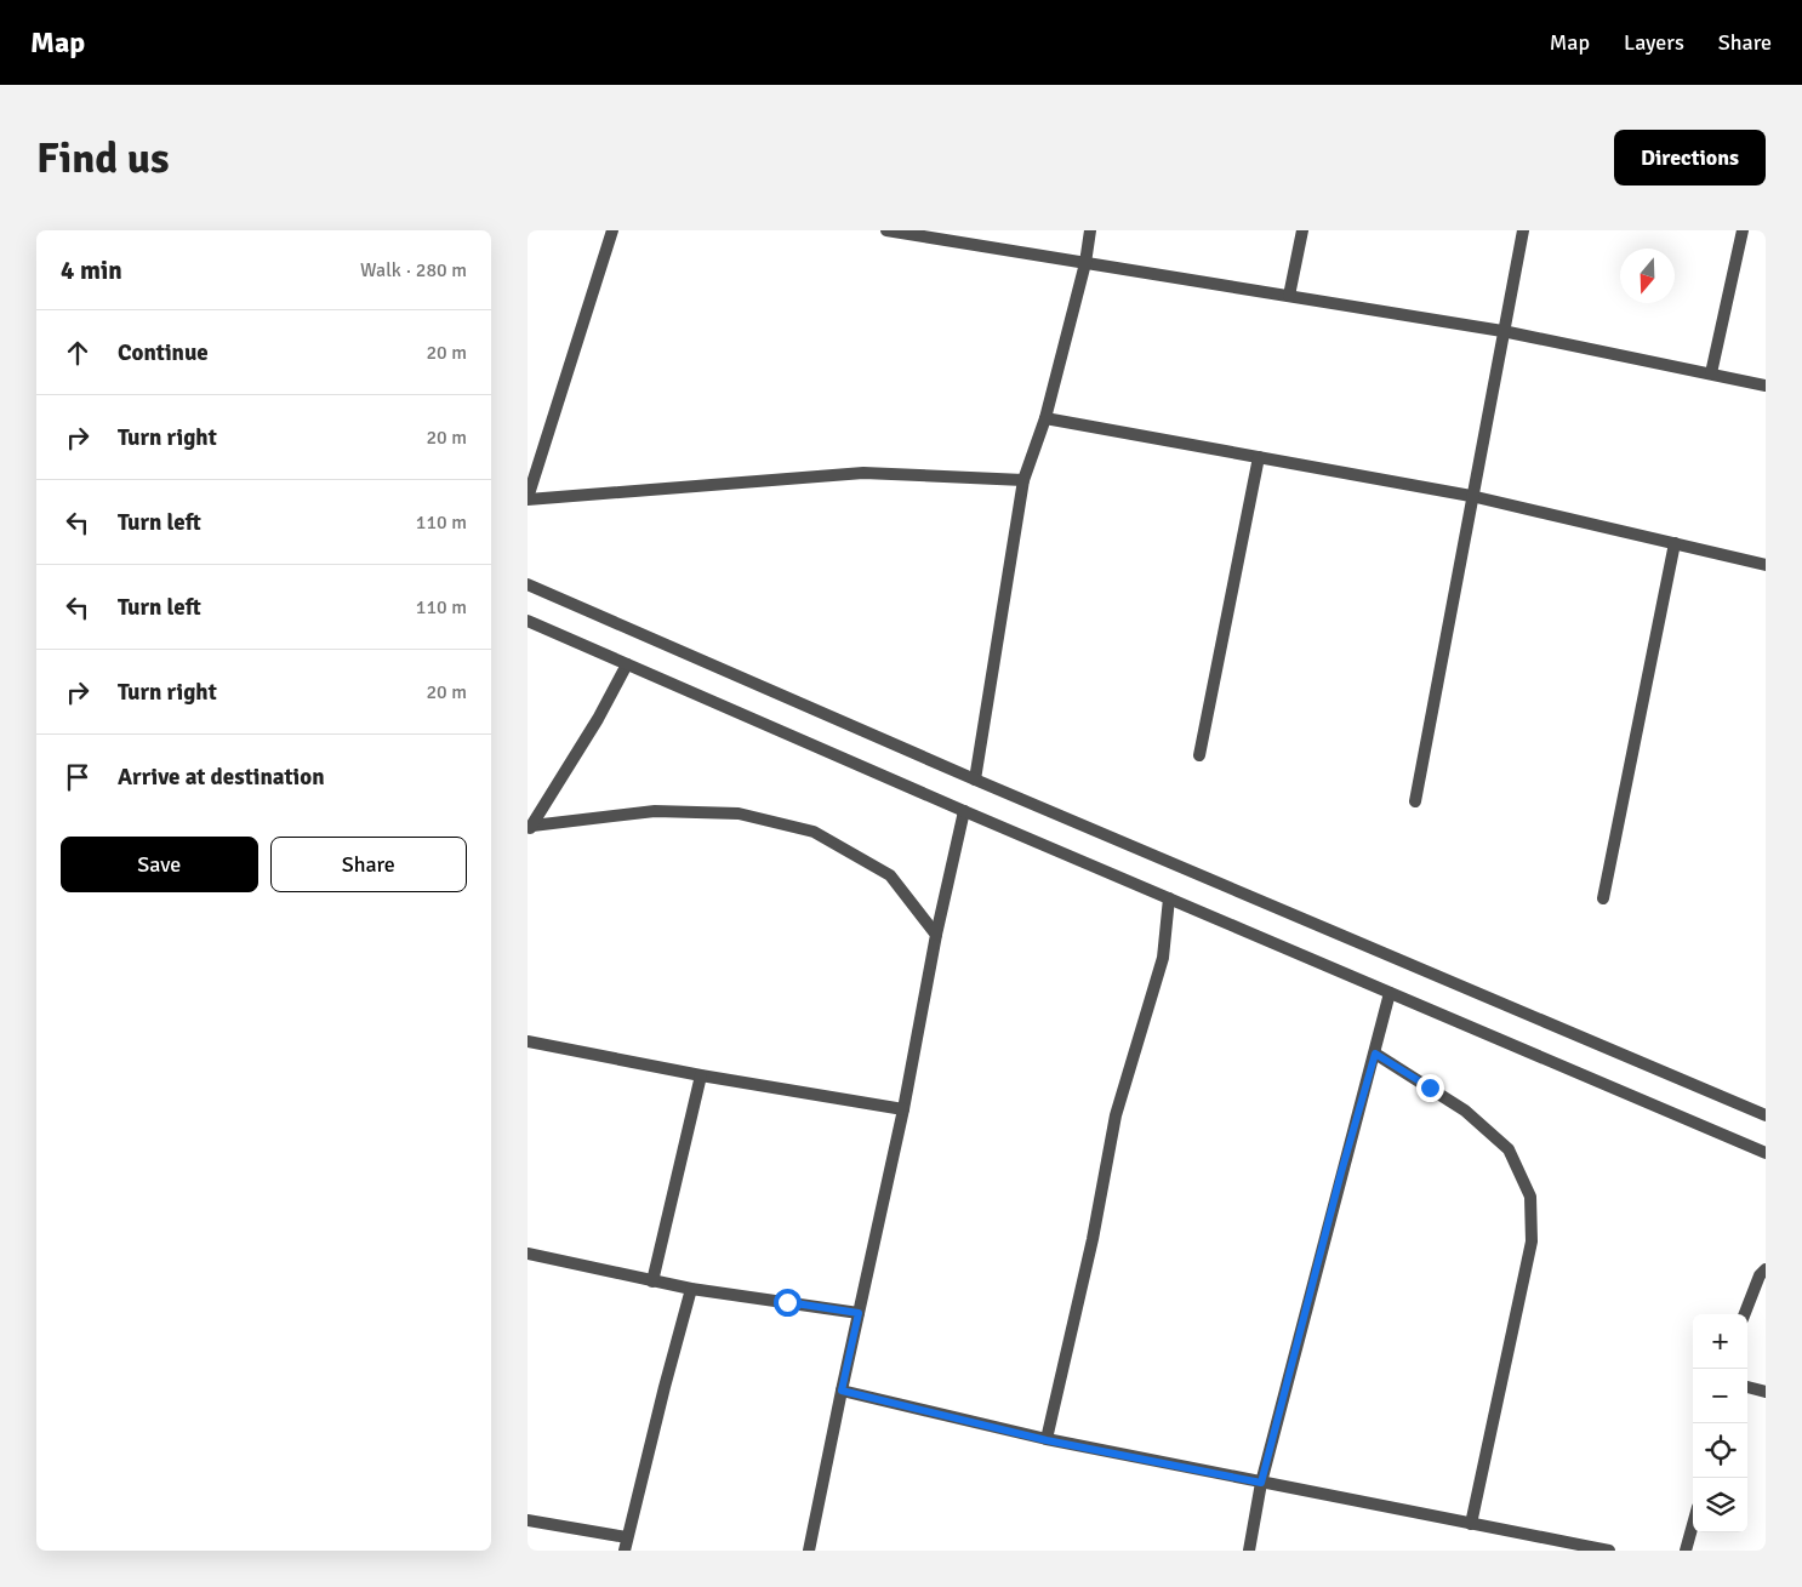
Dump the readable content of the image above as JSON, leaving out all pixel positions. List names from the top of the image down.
{
  "north": "bottom",
  "page": {
    "header": "Map",
    "nav": ["Map", "Layers", "Share"],
    "buttons": [
      "Directions",
      ["Save", "Share"]
    ],
    "title": "Find us",
    "heading": ["4 min", "Walk · 280 m"],
    "list": [
      ["Continue", "20 m"],
      ["Turn right", "20 m"],
      ["Turn left", "110 m"],
      ["Turn left", "110 m"],
      ["Turn right", "20 m"],
      "Arrive at destination"
    ],
    "map_buttons": ["+", "−"]
  }
}
